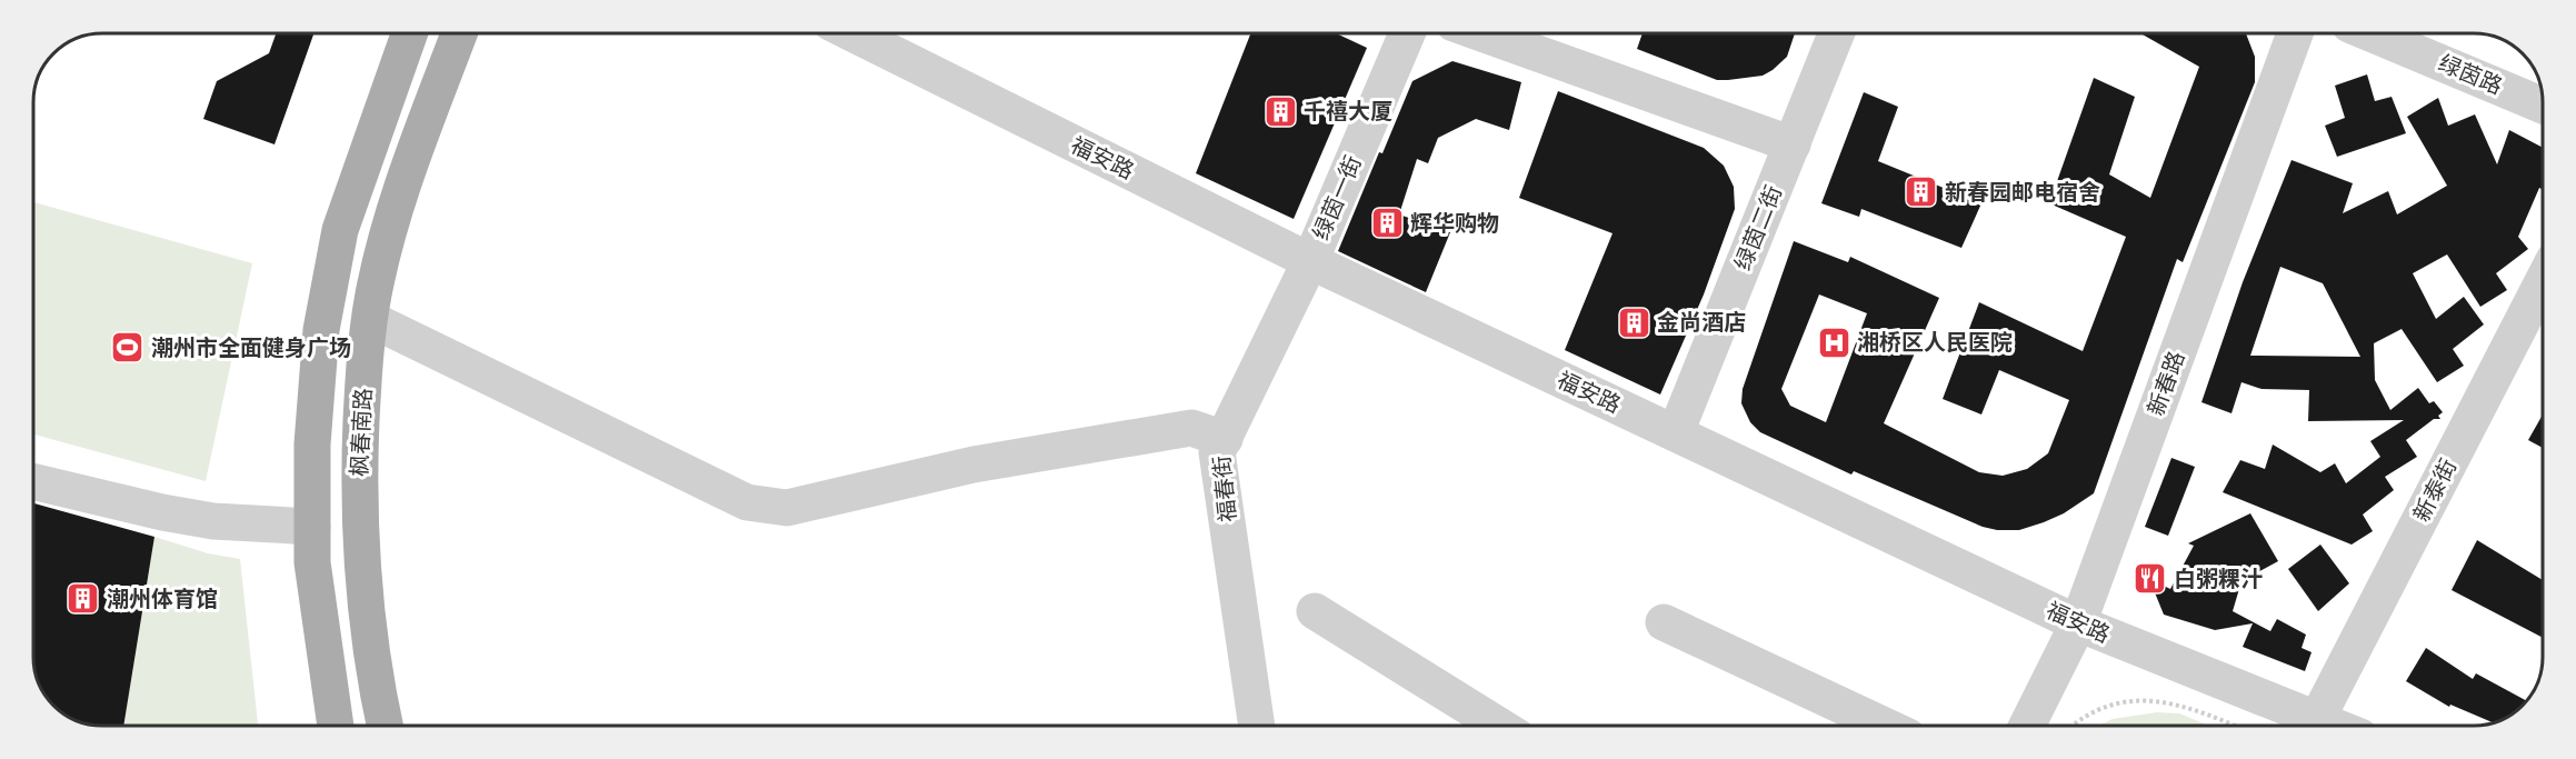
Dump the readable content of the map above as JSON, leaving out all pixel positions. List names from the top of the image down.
{
  "streets": {
    "main road": ["枫春南路"],
    "street": [
      "绿茵路",
      "福安路",
      "绿茵一街",
      "绿茵二街",
      "新春路",
      "福春街",
      "新泰街"
    ]
  },
  "crossings": [
    ["福安路", "绿茵一街"],
    ["福安路", "绿茵二街"],
    ["福安路", "新春路"],
    ["福安路", "福春街"],
    ["福安路", "新泰街"],
    ["绿茵一街", "福春街"]
  ],
  "places": {
    "building": [
      "千禧大厦",
      "新春园邮电宿舍",
      "辉华购物",
      "金尚酒店",
      "潮州体育馆"
    ],
    "hospital": ["湘桥区人民医院"],
    "sports": ["潮州市全面健身广场"],
    "restaurant": ["白粥粿汁"]
  }
}
